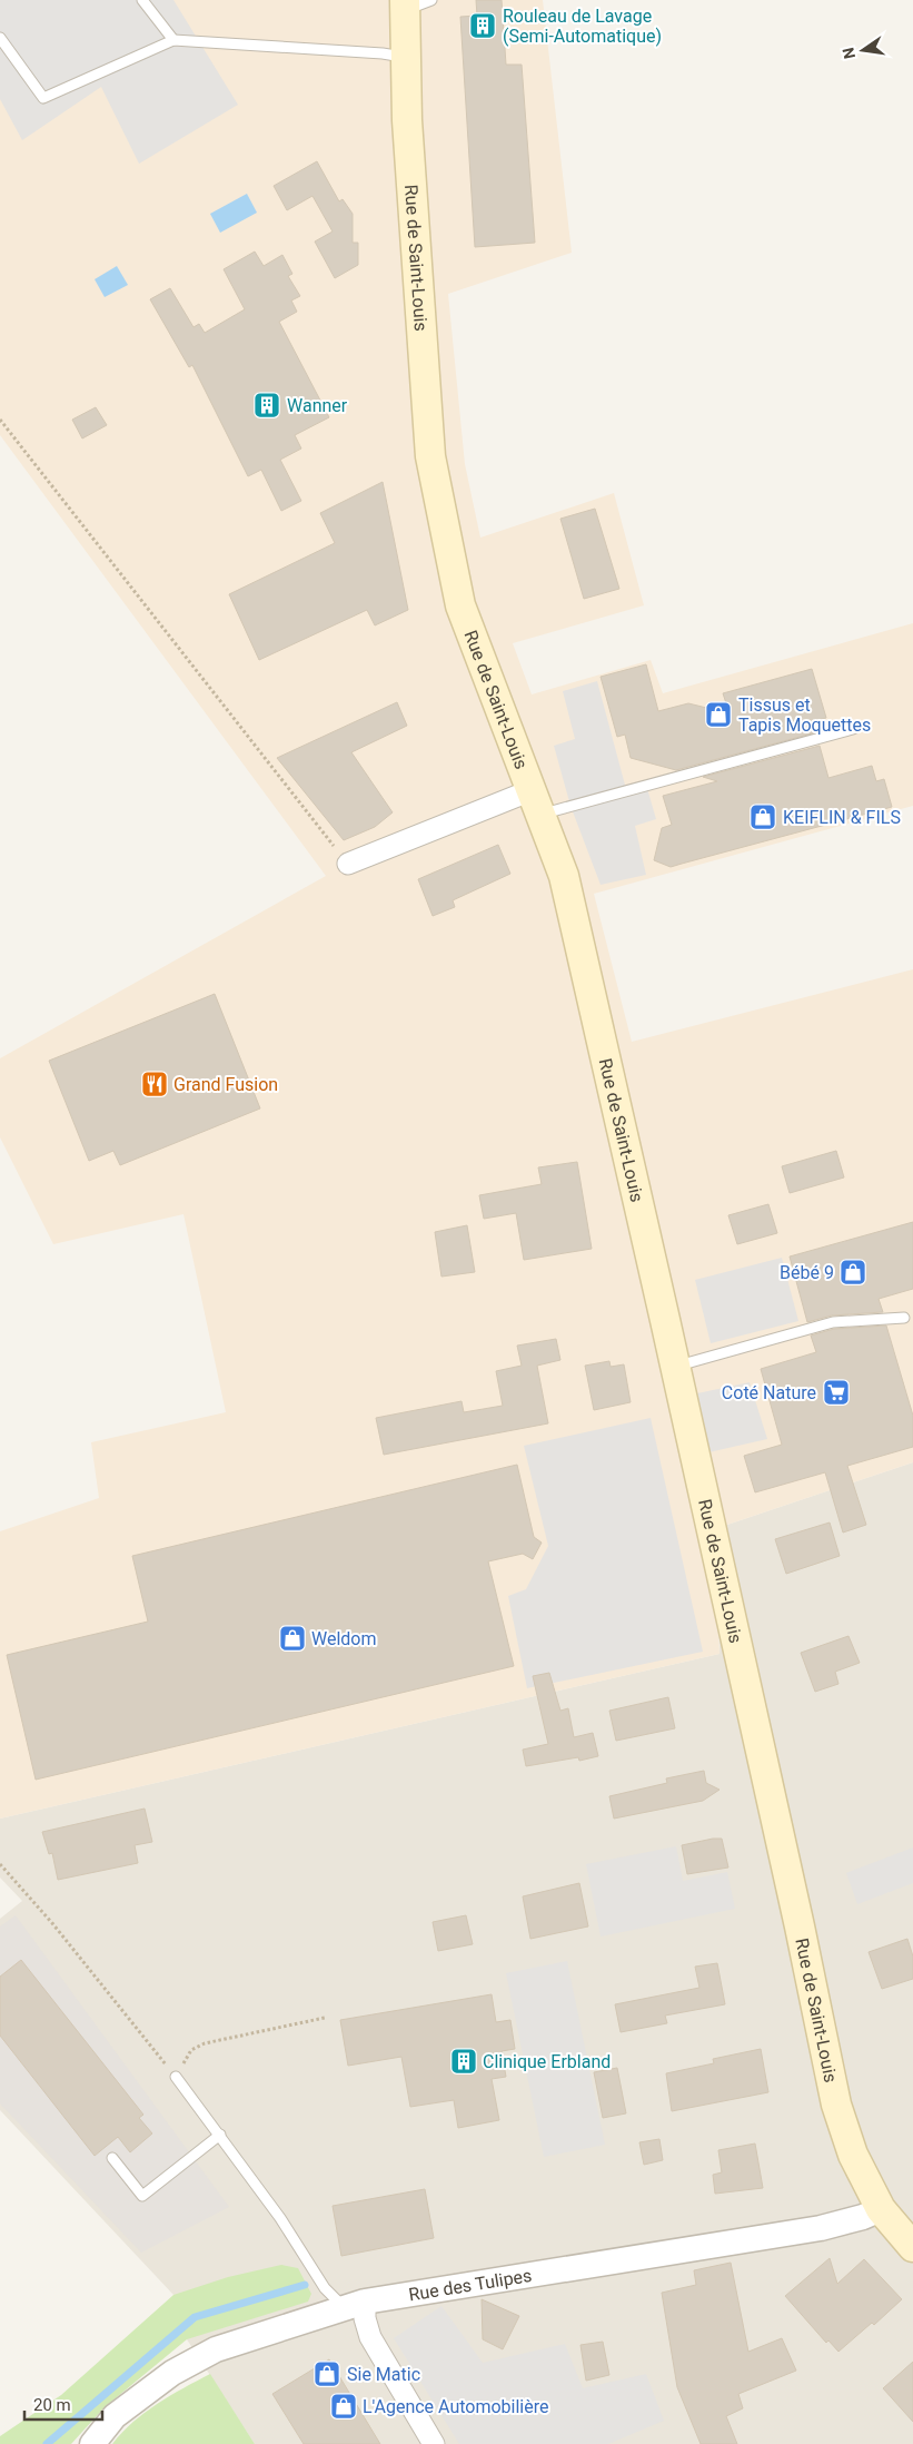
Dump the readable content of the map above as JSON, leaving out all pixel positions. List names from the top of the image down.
{
  "streets": {
    "main road": ["Rue de Saint-Louis"],
    "street": ["Rue des Tulipes"]
  },
  "crossings": [
    ["Rue de Saint-Louis", "Rue des Tulipes"]
  ],
  "places": {
    "building": ["Rouleau de Lavage (Semi-Automatique)", "Wanner", "Clinique Erbland"],
    "shop": [
      "Tissus et Tapis Moquettes",
      "KEIFLIN & FILS",
      "Bébé 9",
      "Weldom",
      "Sie Matic",
      "L'Agence Automobilière"
    ],
    "restaurant": ["Grand Fusion"],
    "supermarket": ["Coté Nature"]
  },
  "scale_bar": "20 m",
  "north": "left"
}
